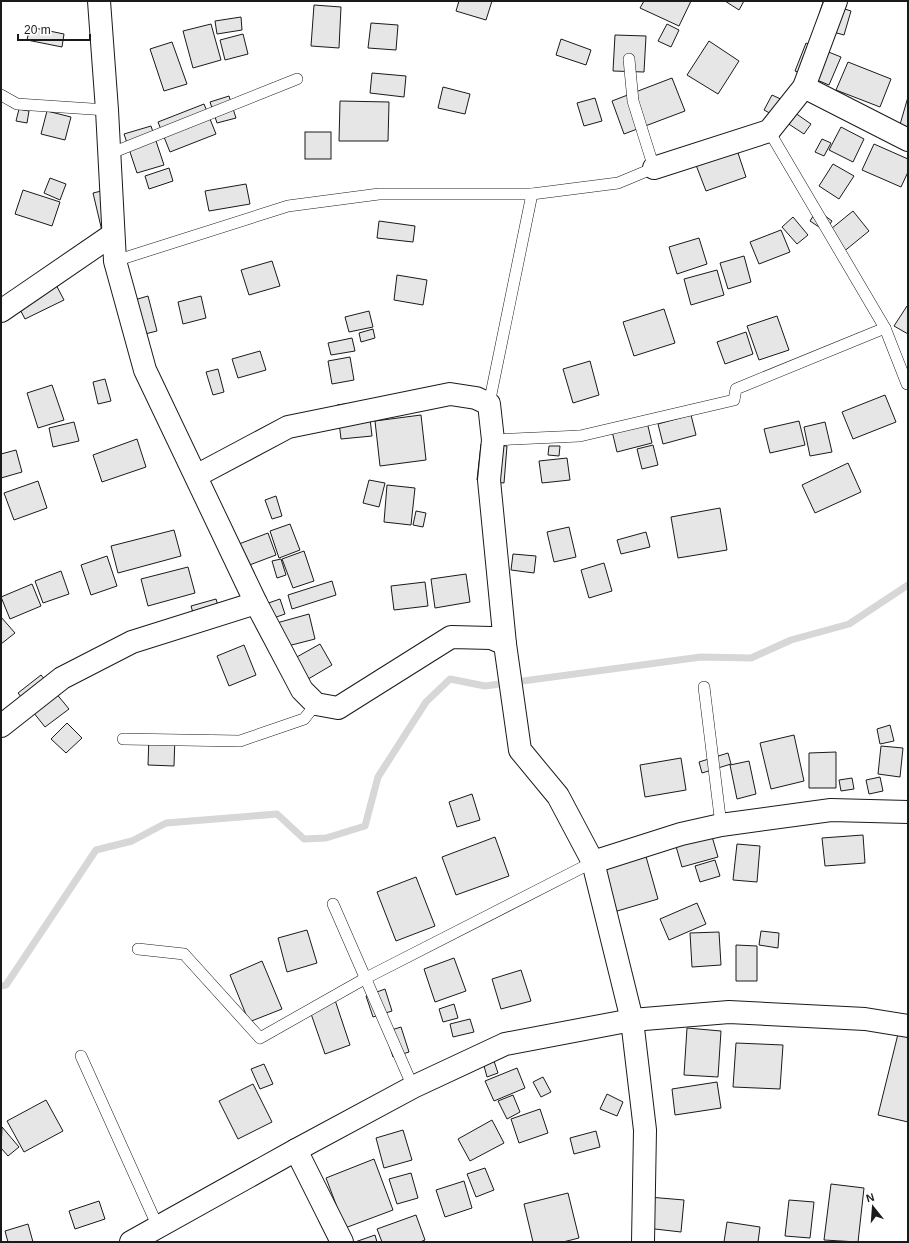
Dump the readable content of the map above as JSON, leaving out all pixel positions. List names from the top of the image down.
{
  "scale_bar": "20 m",
  "north": "top"
}
